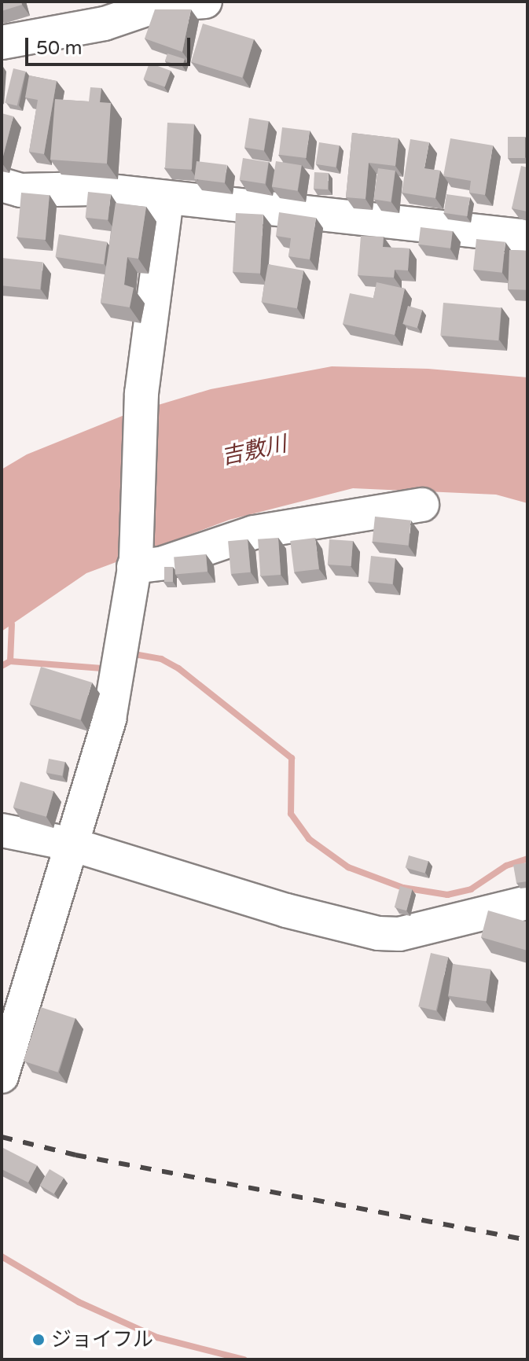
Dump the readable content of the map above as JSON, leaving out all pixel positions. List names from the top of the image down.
{
  "water": ["吉敷川"],
  "places": ["ジョイフル"],
  "scale_bar": "50 m"
}
